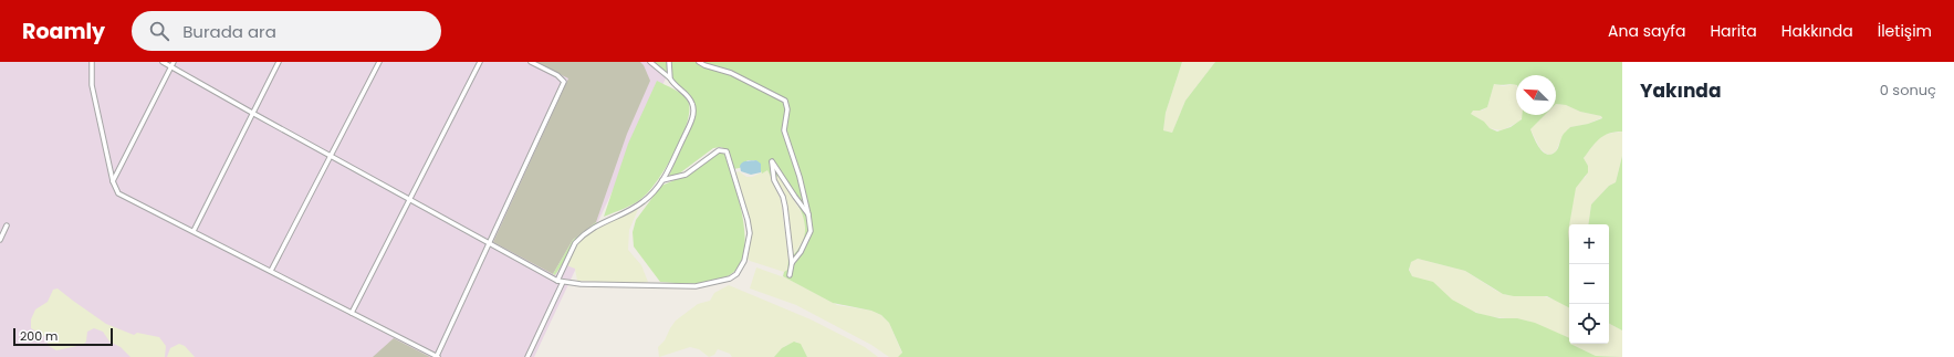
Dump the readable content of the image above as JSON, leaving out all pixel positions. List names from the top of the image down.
{
  "scale_bar": "200 m",
  "north": "top left",
  "page": {
    "header": "Roamly",
    "search": "Burada ara",
    "nav": [
      "Ana sayfa",
      "Harita",
      "Hakkında",
      "İletişim"
    ],
    "heading": ["Yakında", "0 sonuç"],
    "map_buttons": ["+", "−"],
    "scale": "200 m"
  }
}
